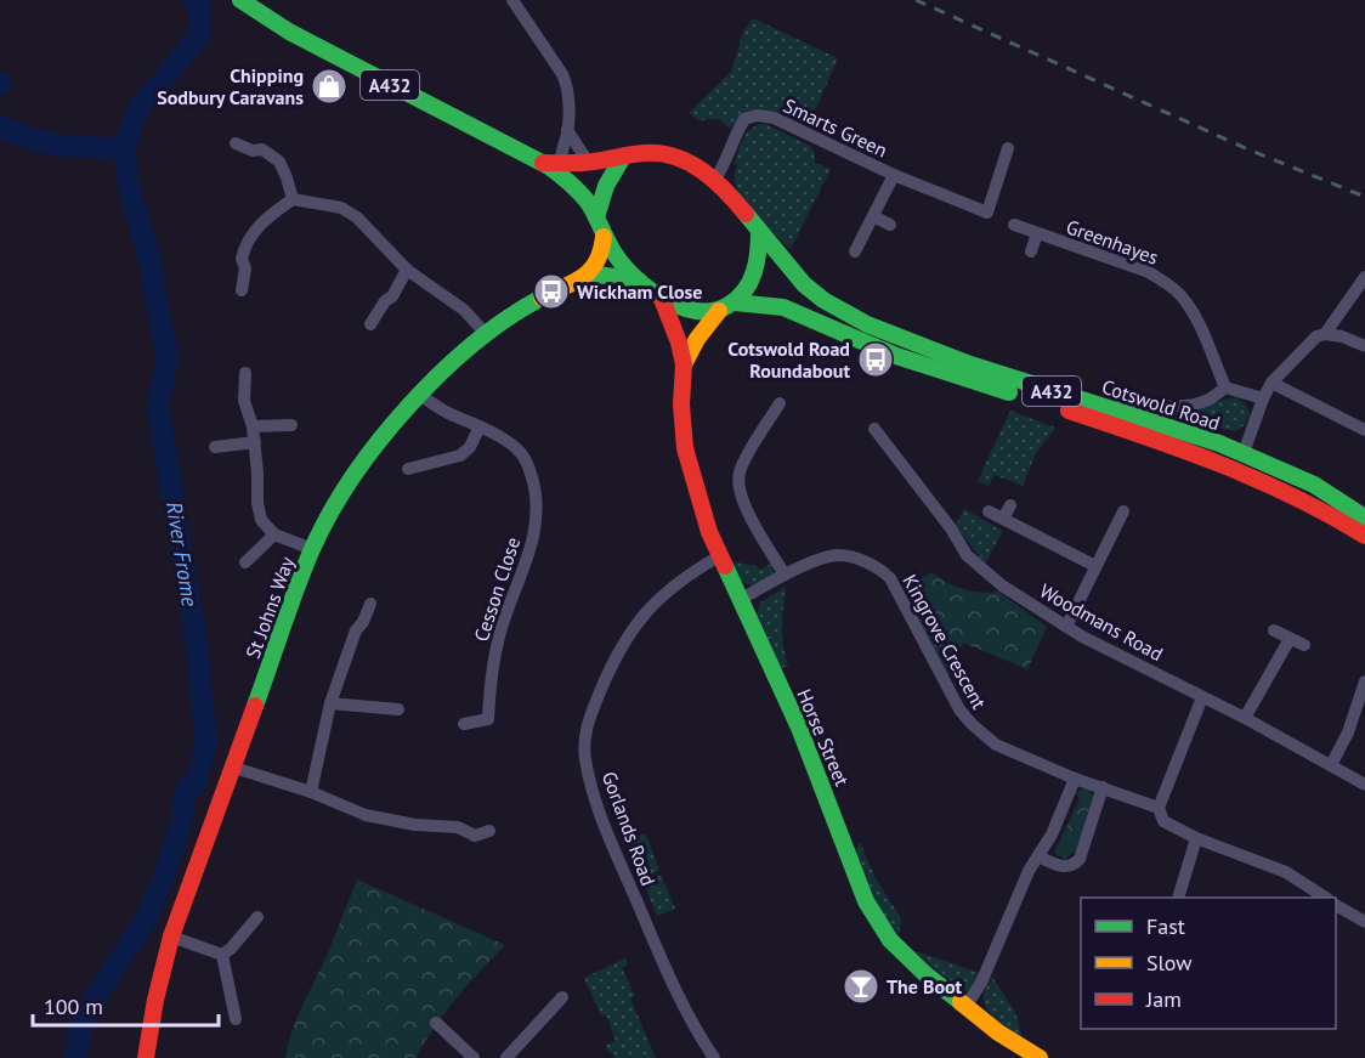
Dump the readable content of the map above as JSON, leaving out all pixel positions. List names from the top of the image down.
{
  "streets": {
    "main road": [
      "A432",
      "Cotswold Road",
      "St Johns Way",
      "Horse Street"
    ],
    "street": [
      "Smarts Green",
      "Greenhayes",
      "Cesson Close",
      "Woodmans Road",
      "Kingrove Crescent",
      "Gorlands Road"
    ]
  },
  "crossings": [
    ["A432", "Smarts Green"],
    ["A432", "Cotswold Road"],
    ["A432", "Horse Street"],
    ["Smarts Green", "Cotswold Road"],
    ["Smarts Green", "Horse Street"],
    ["Greenhayes", "Cotswold Road"],
    ["Cotswold Road", "Horse Street"],
    ["Cesson Close", "St Johns Way"],
    ["Kingrove Crescent", "Horse Street"],
    ["Horse Street", "Gorlands Road"]
  ],
  "water": ["River Frome"],
  "places": {
    "shop": ["Chipping Sodbury Caravans"],
    "bus stop": ["Wickham Close", "Cotswold Road Roundabout"],
    "bar": ["The Boot"]
  },
  "legend": ["Fast", "Slow", "Jam"],
  "scale_bar": "100 m"
}
